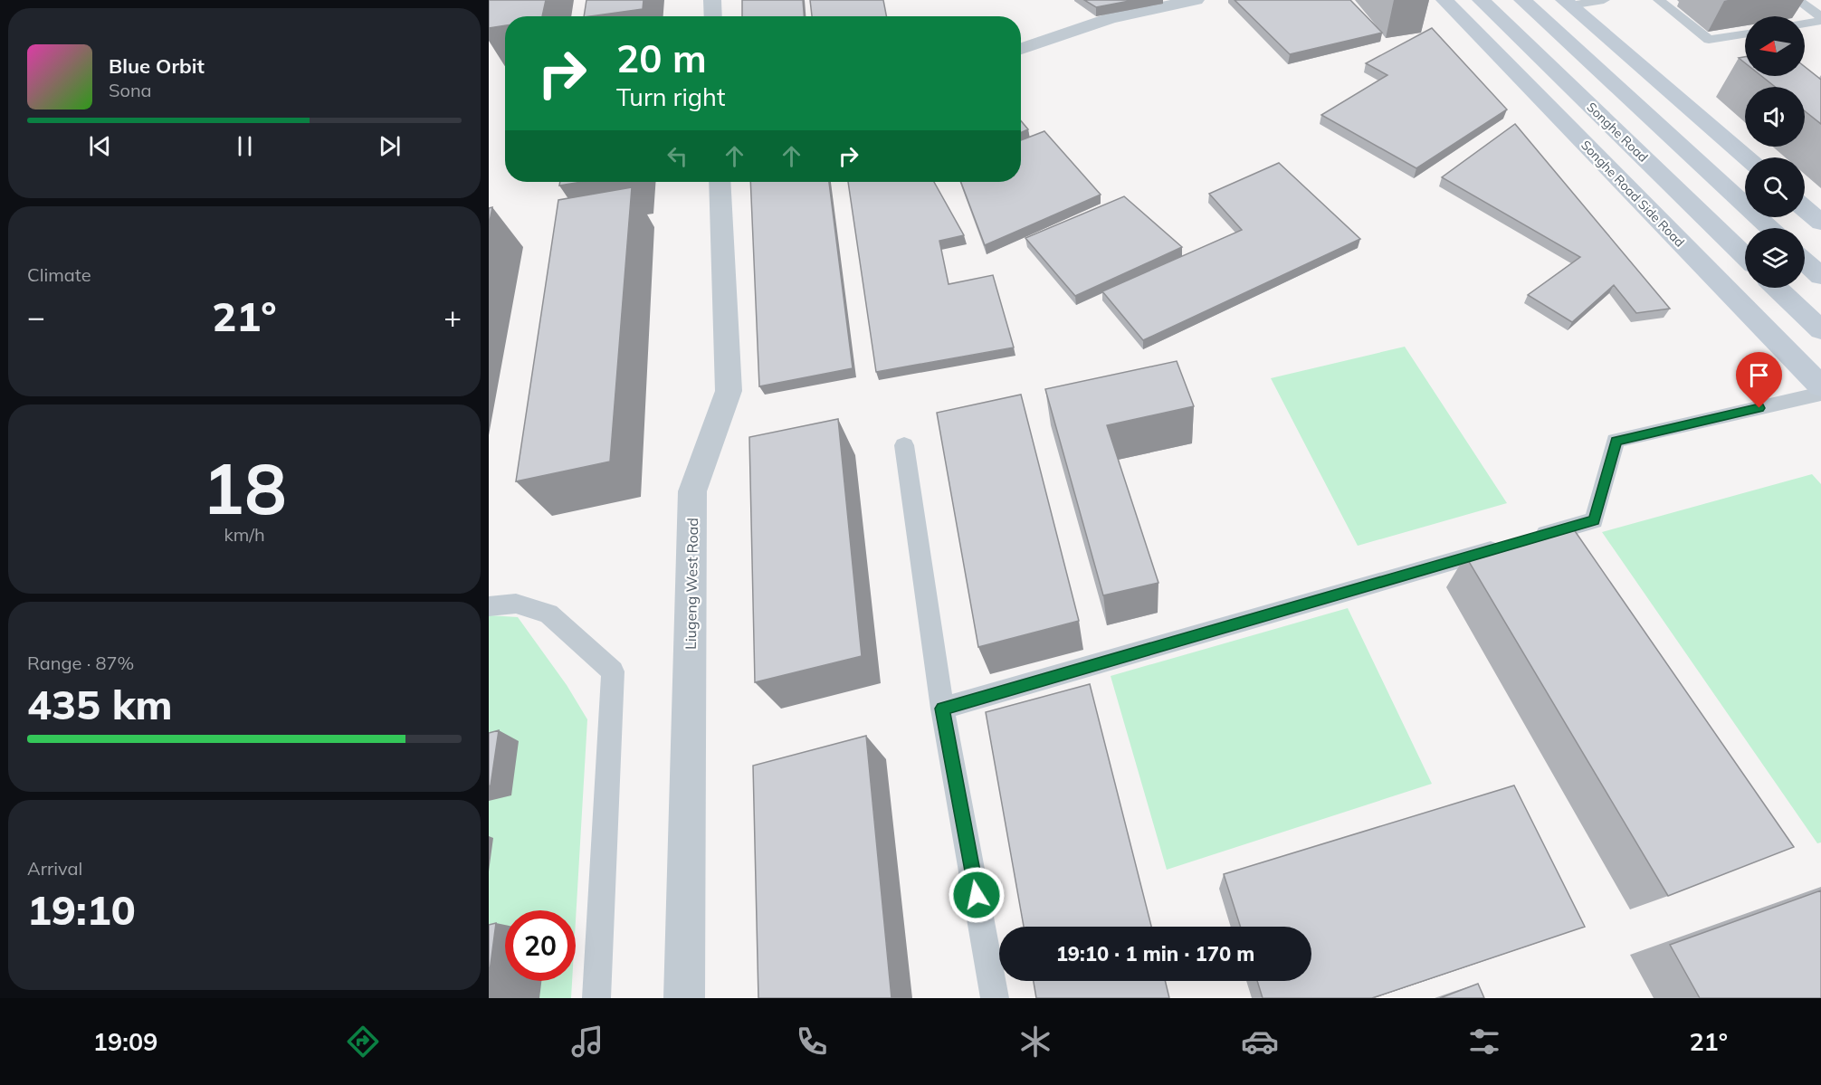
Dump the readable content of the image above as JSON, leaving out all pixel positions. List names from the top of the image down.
{
  "streets": {
    "street": ["Songhe Road", "Songhe Road Side Road", "Liugeng West Road"]
  },
  "north": "left",
  "page": {
    "turn": ["20 m", "Turn right"],
    "song": ["Blue Orbit", "Sona"],
    "tile": [
      "Climate",
      ["18", "km/h"],
      ["Range · 87%", "435 km"],
      ["Arrival", "19:10"]
    ],
    "heat": ["−", "21°", "+"],
    "limit": "20",
    "trip": "19:10 · 1 min · 170 m",
    "tabs": ["19:09", "21°"]
  }
}
